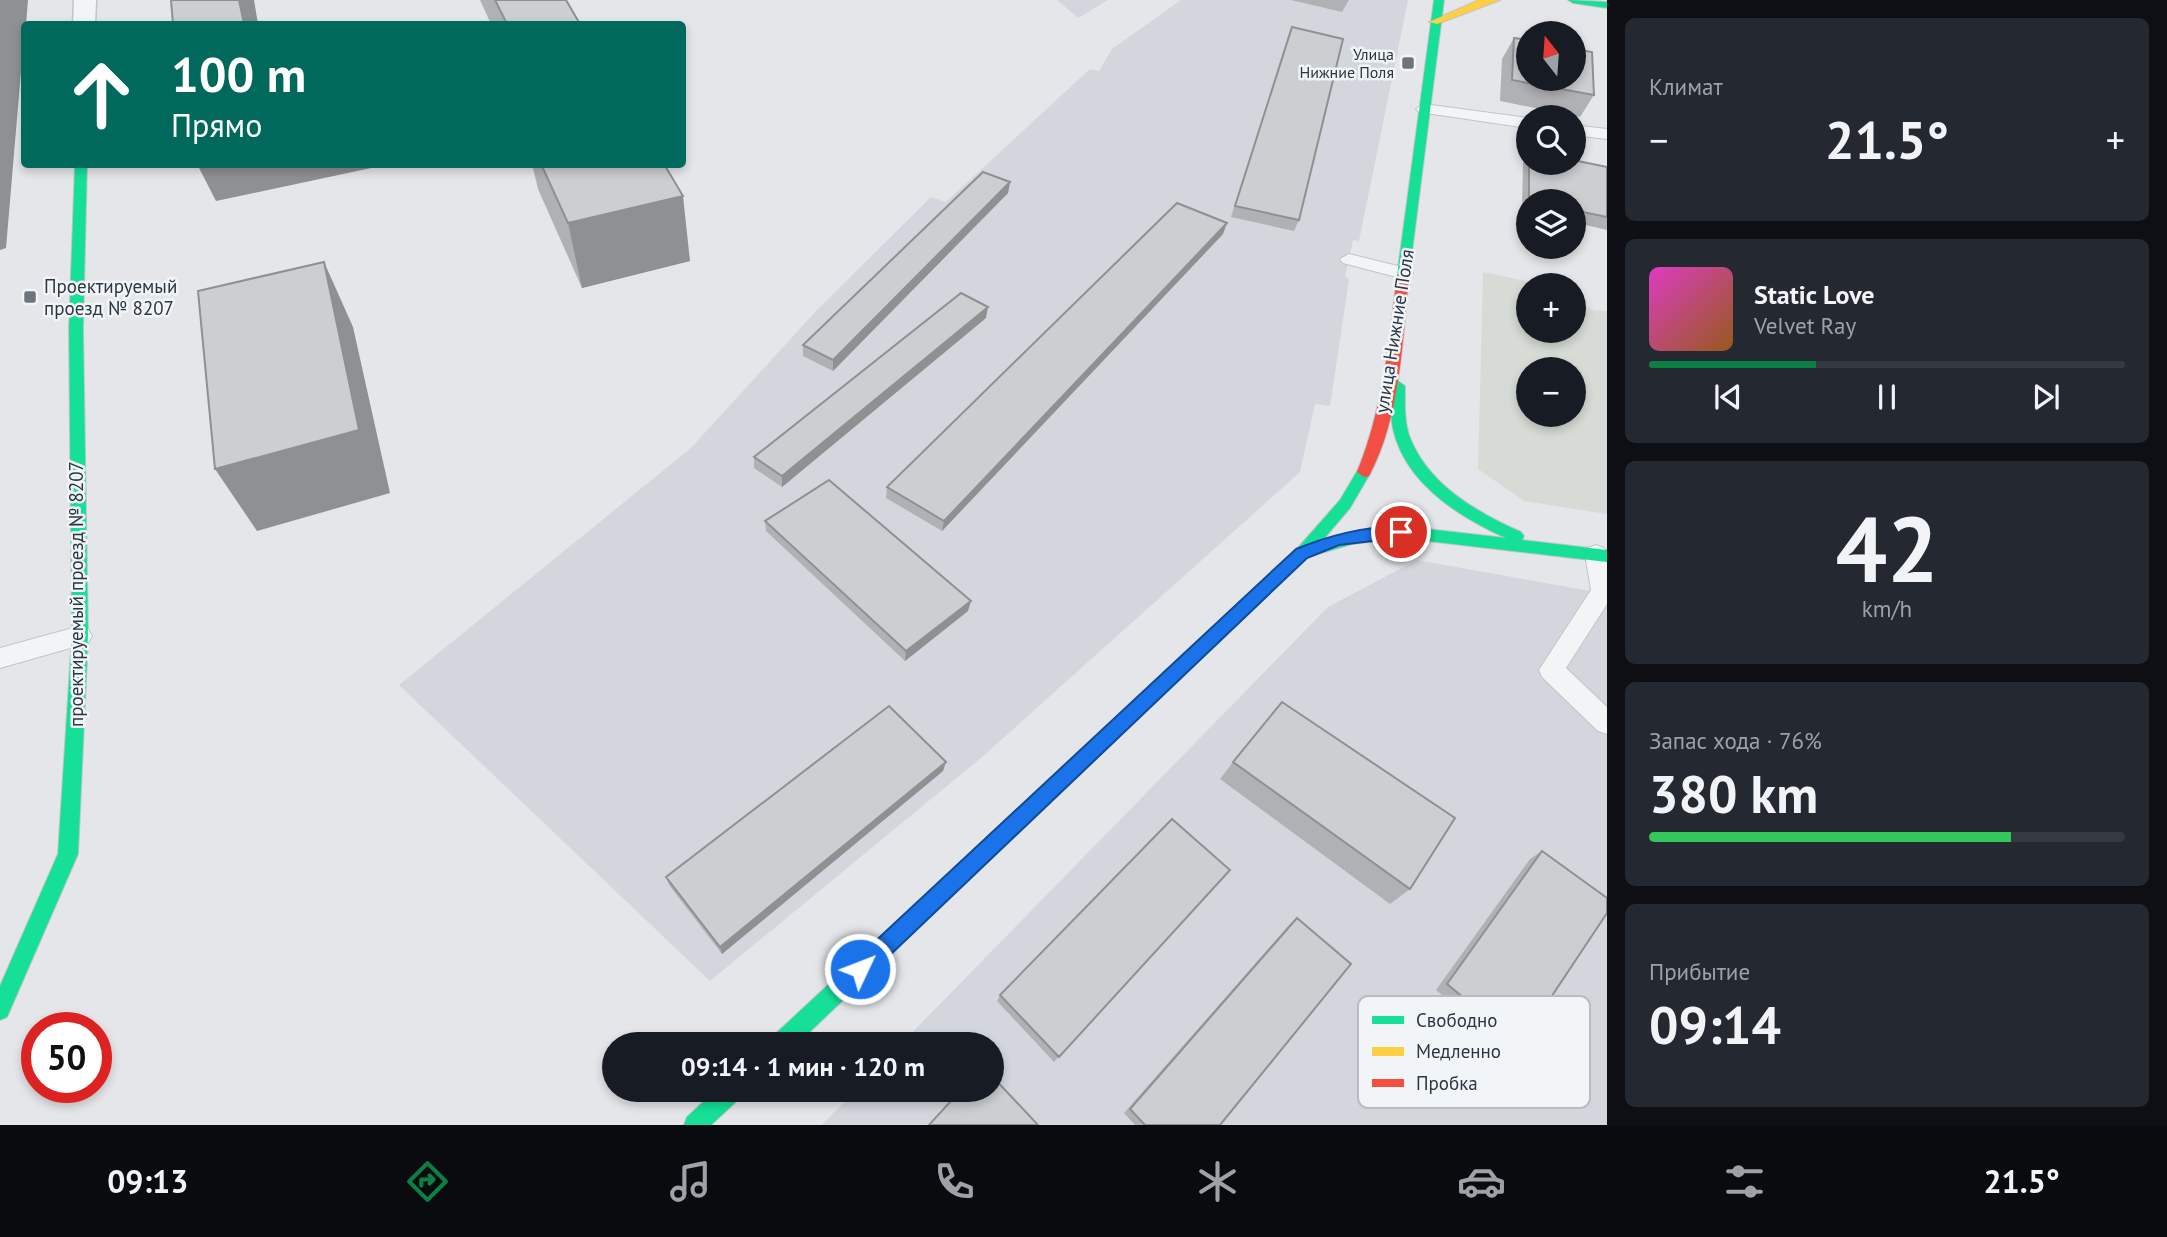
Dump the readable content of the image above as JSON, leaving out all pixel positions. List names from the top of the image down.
{
  "streets": {
    "street": ["улица Нижние Поля", "проектируемый проезд № 8207"]
  },
  "places": {
    "transit": ["Улица Нижние Поля", "Проектируемый проезд № 8207"]
  },
  "legend": ["Свободно", "Медленно", "Пробка"],
  "north": "top",
  "page": {
    "tile": [
      "Климат",
      ["42", "km/h"],
      ["Запас хода · 76%", "380 km"],
      ["Прибытие", "09:14"]
    ],
    "map_buttons": ["+", "−"],
    "turn": ["100 m", "Прямо"],
    "heat": ["−", "21.5°", "+"],
    "song": ["Static Love", "Velvet Ray"],
    "limit": "50",
    "trip": "09:14 · 1 мин · 120 m",
    "tabs": ["09:13", "21.5°"]
  }
}
